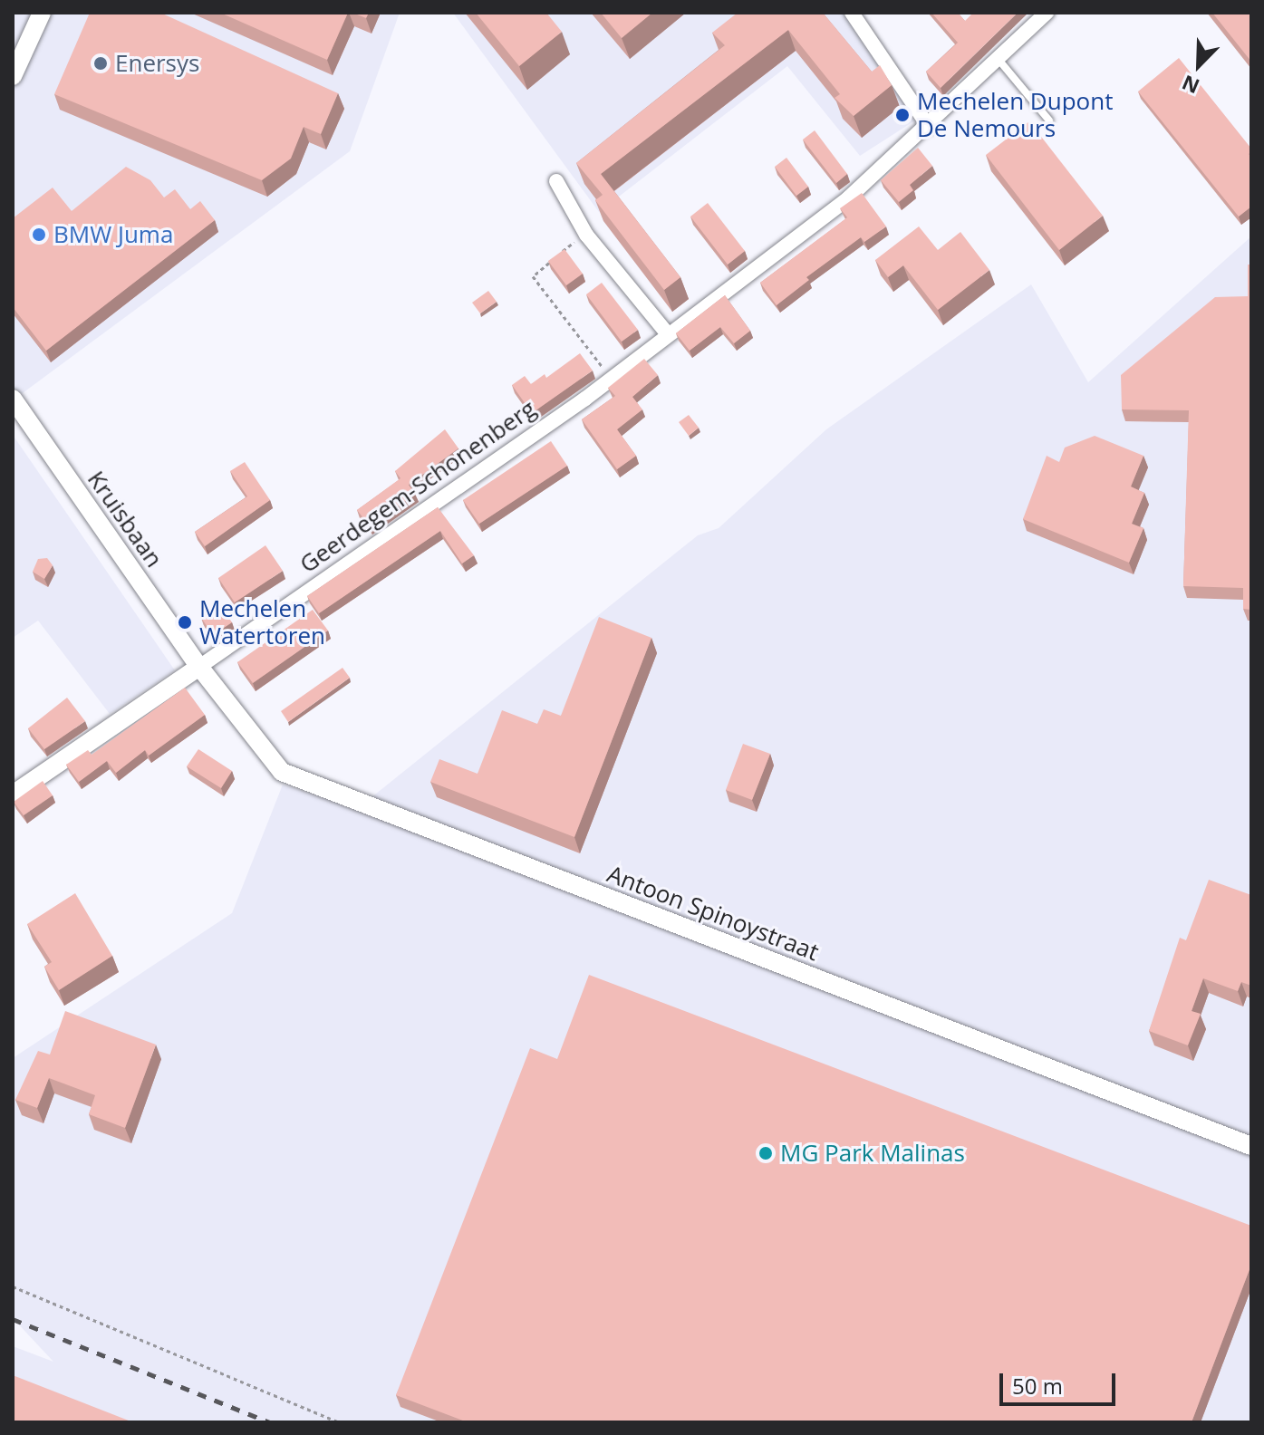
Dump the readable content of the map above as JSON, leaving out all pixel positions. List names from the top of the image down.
{
  "streets": {
    "street": ["Geerdegem-Schonenberg", "Kruisbaan", "Antoon Spinoystraat"]
  },
  "crossings": [
    ["Geerdegem-Schonenberg", "Kruisbaan"],
    ["Geerdegem-Schonenberg", "Antoon Spinoystraat"],
    ["Kruisbaan", "Antoon Spinoystraat"]
  ],
  "places": [
    "Enersys",
    "Mechelen Dupont De Nemours",
    "BMW Juma",
    "Mechelen Watertoren",
    "MG Park Malinas"
  ],
  "scale_bar": "50 m",
  "north": "bottom left"
}
